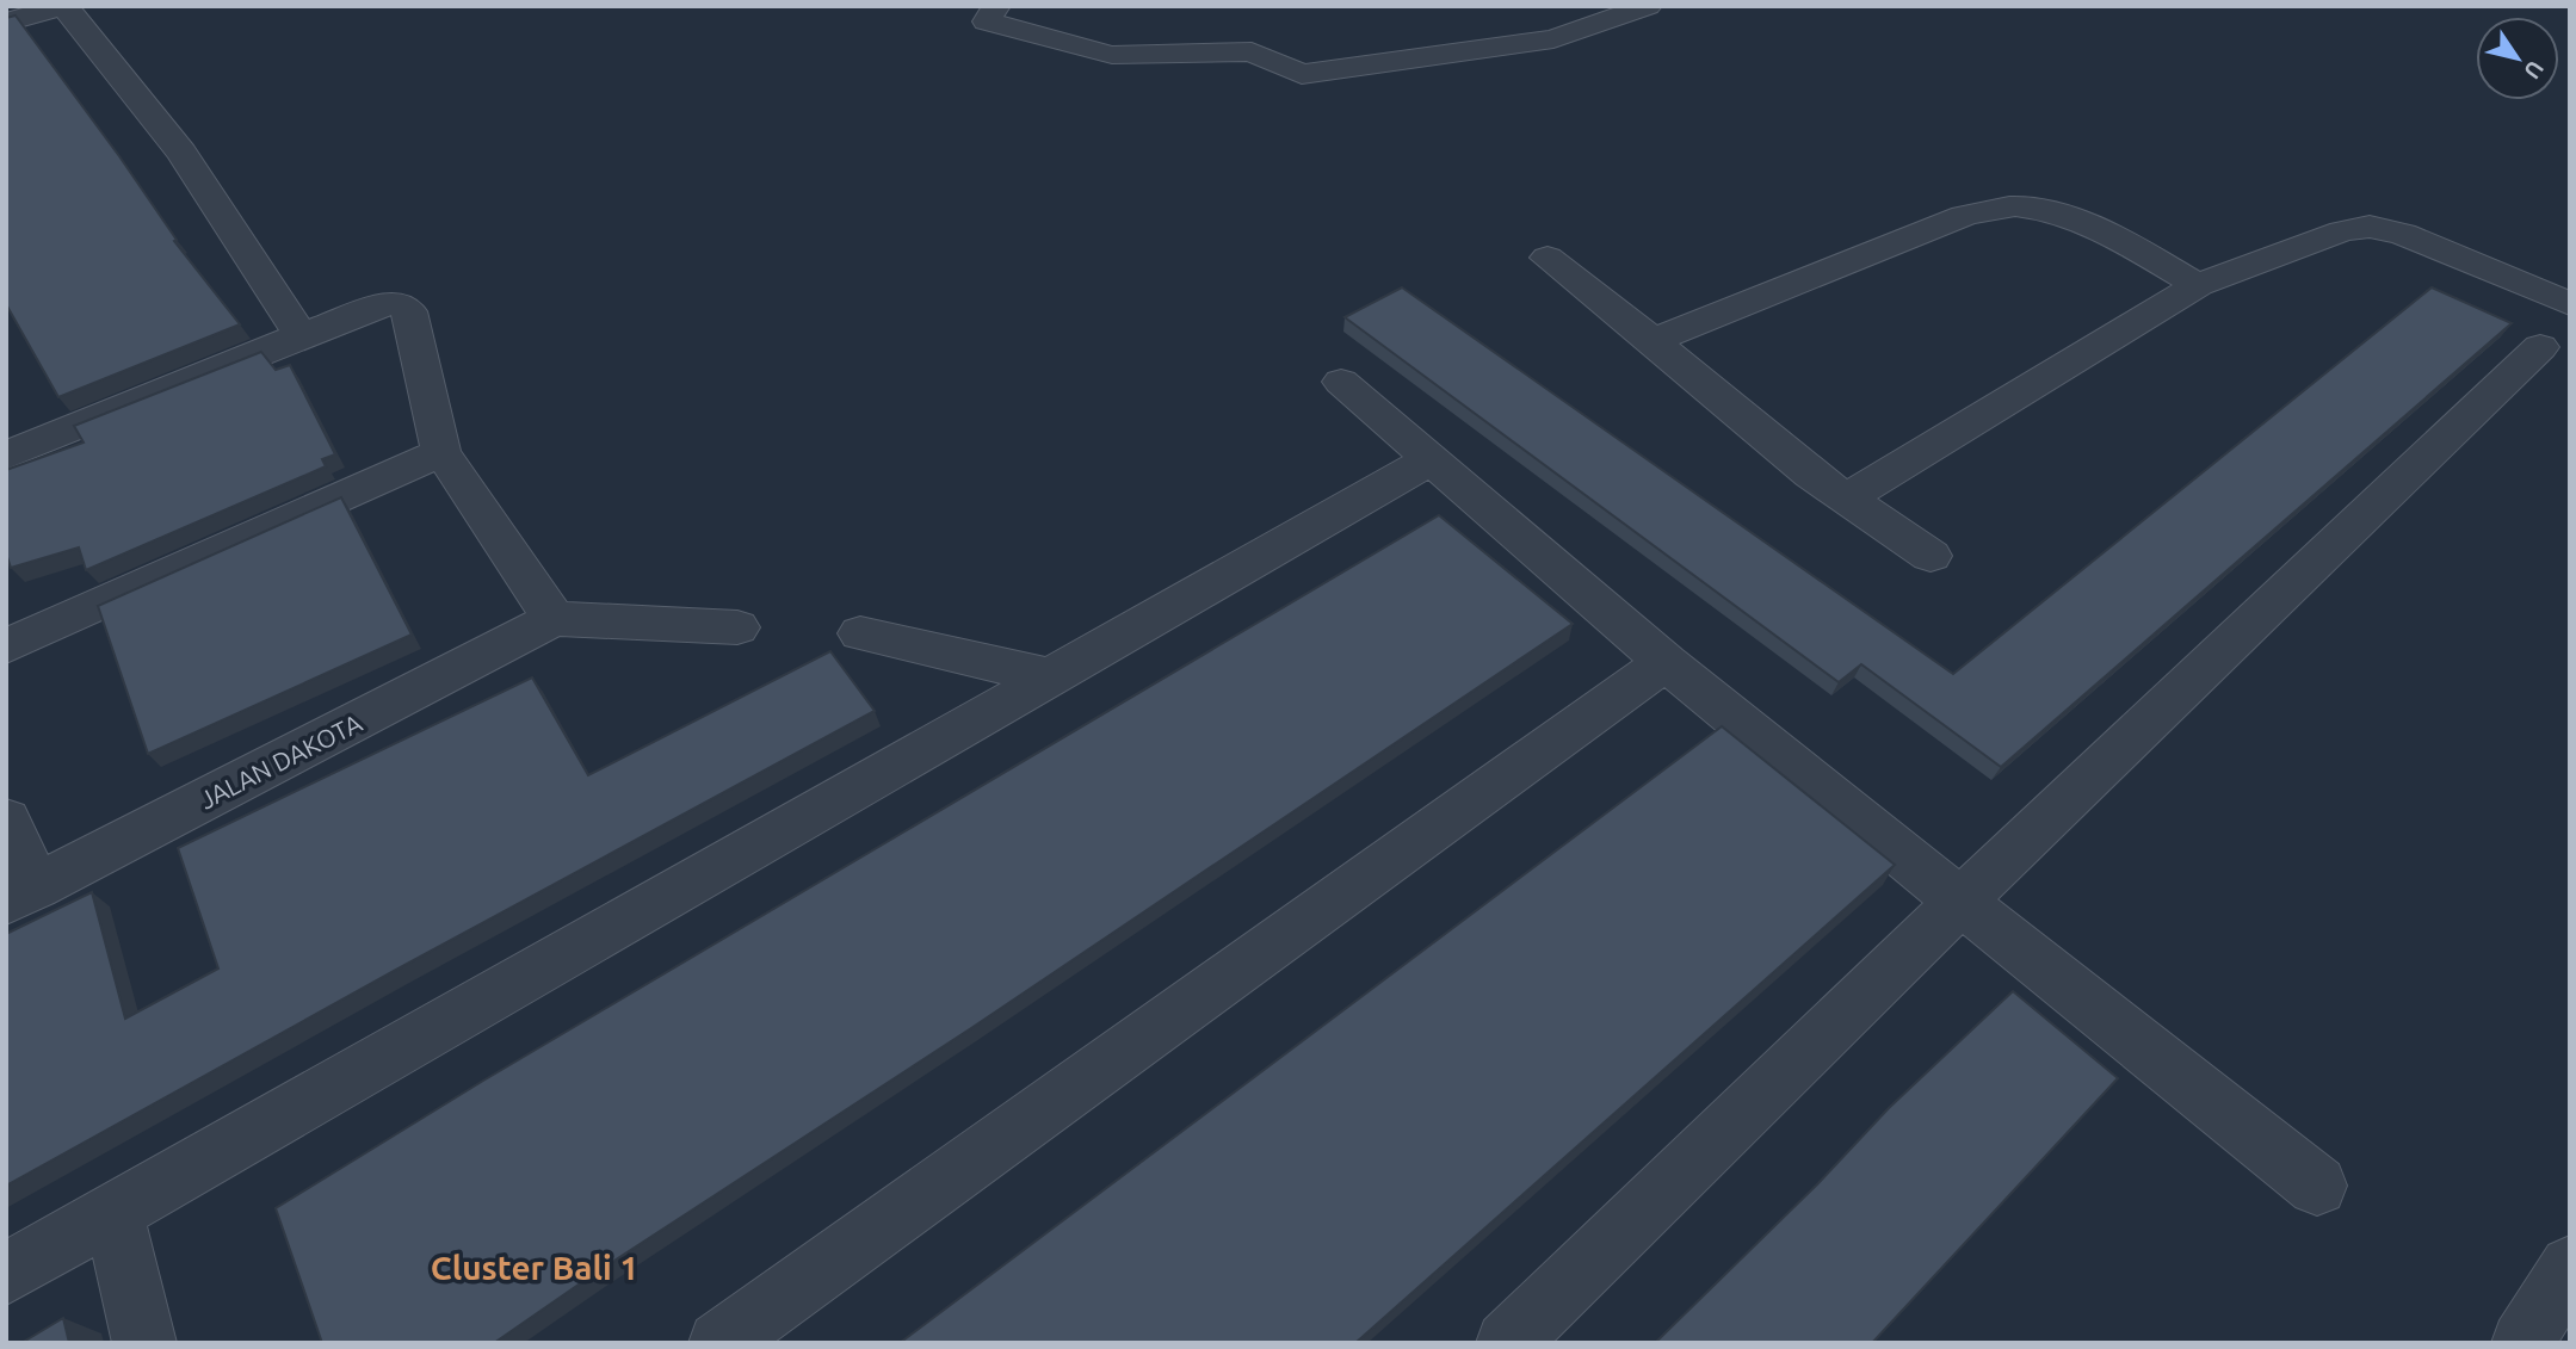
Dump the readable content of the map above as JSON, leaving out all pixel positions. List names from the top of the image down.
{
  "streets": {
    "street": ["JALAN DAKOTA"]
  },
  "districts": ["Cluster Bali 1"],
  "north": "bottom right"
}
